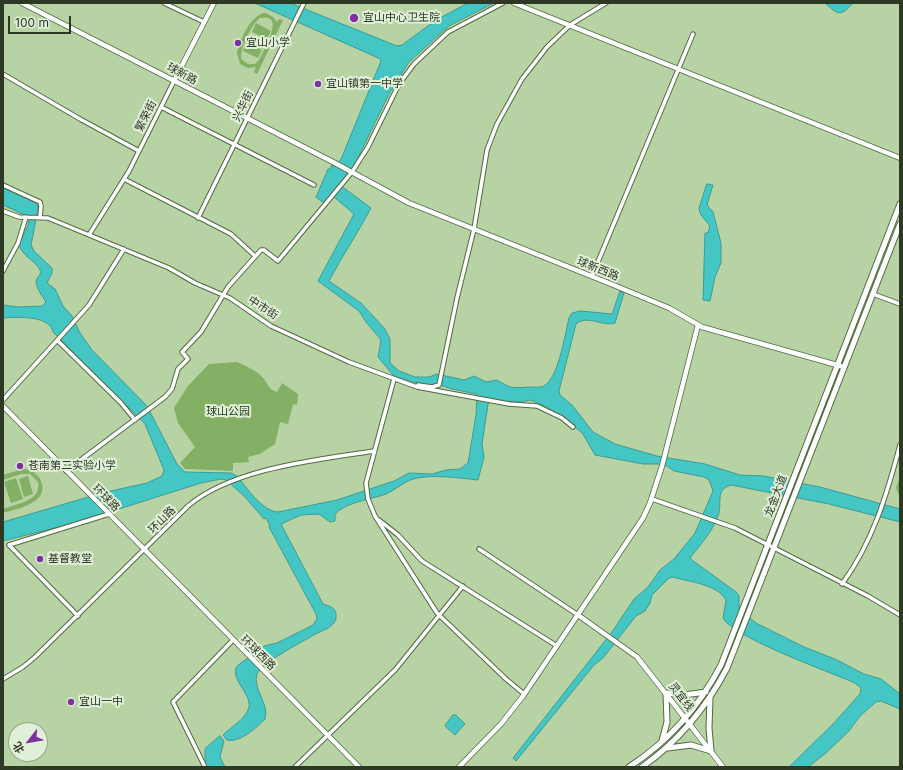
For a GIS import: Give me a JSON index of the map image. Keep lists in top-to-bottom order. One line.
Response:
{"streets":{"main road":["龙金大道"],"street":["球新路","兴华街","繁荣街","球新西路","中市街","环球路","环山路","环球西路","灵宜线"]},"crossings":[["球新路","兴华街"],["球新路","繁荣街"],["球新路","球新西路"],["繁荣街","中市街"],["球新西路","龙金大道"],["龙金大道","灵宜线"],["环球路","环山路"],["环球路","环球西路"],["环山路","环球西路"]],"parks":["球山公园"],"places":["宜山中心卫生院","宜山小学","宜山镇第一中学","苍南第二实验小学","基督教堂","宜山一中"],"scale_bar":"100 m","north":"bottom left"}
